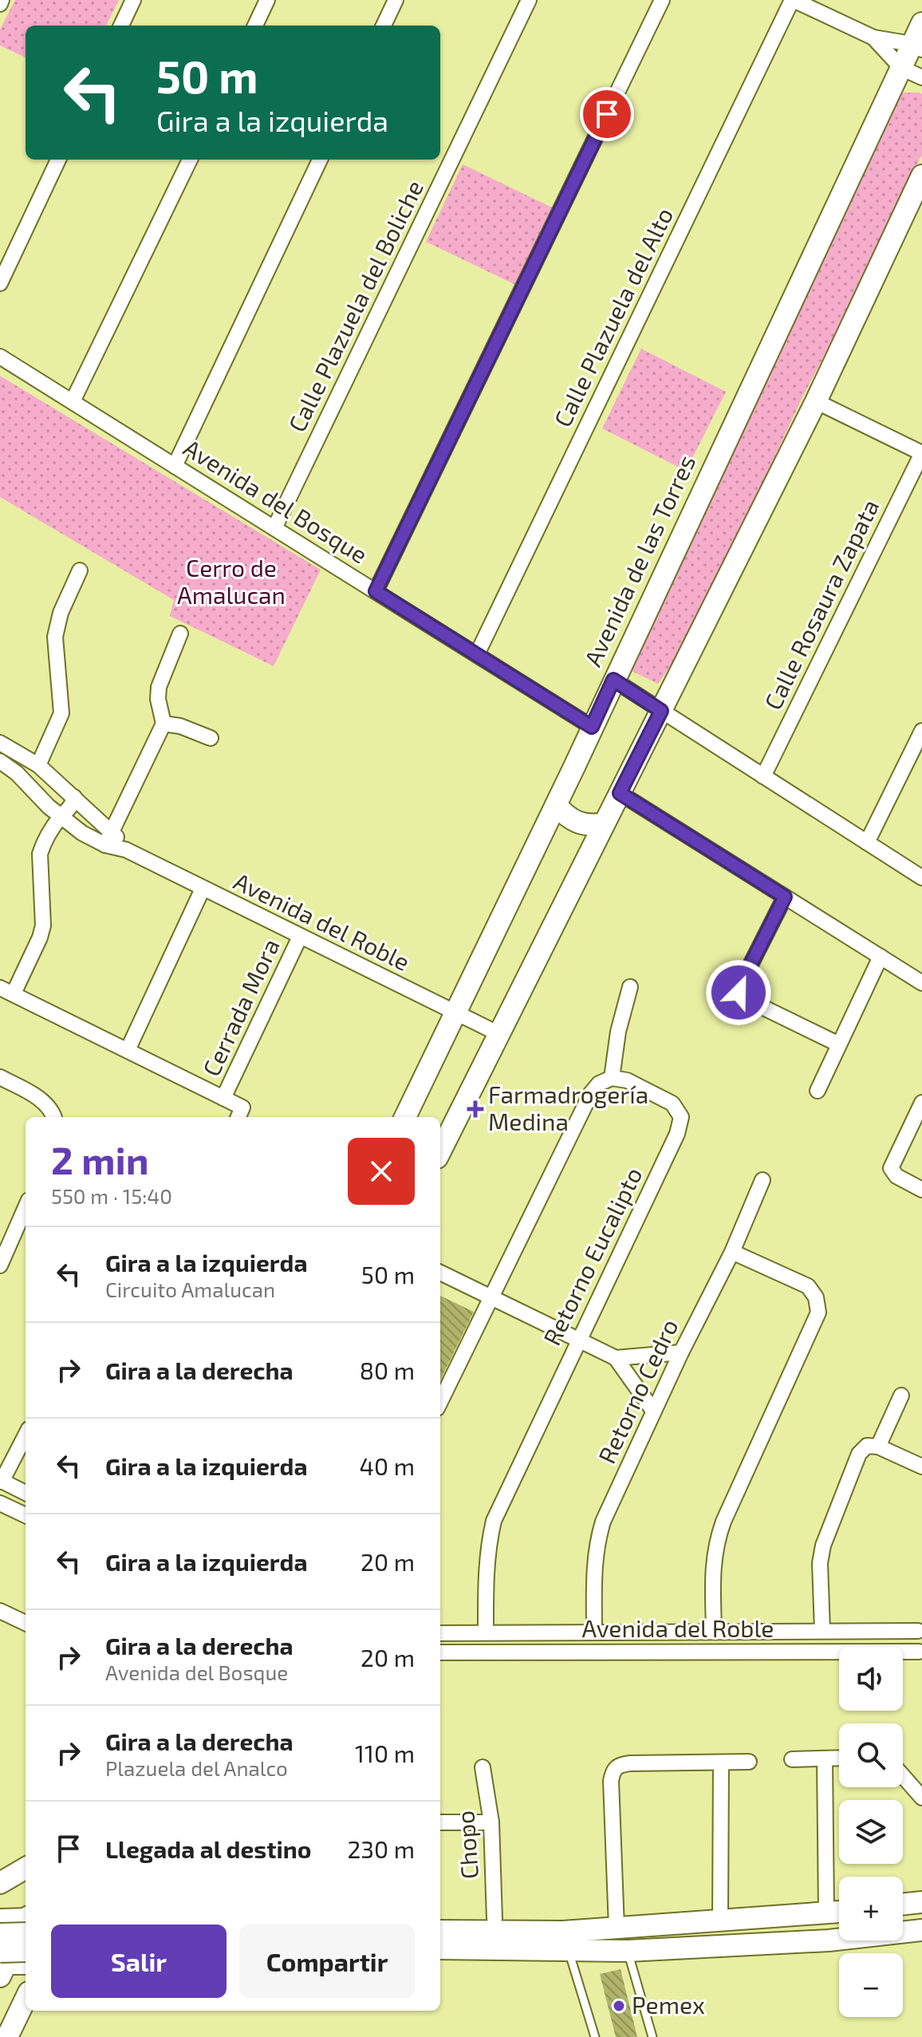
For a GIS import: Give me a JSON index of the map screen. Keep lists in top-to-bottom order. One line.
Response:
{"streets":{"street":["Calle Plazuela del Boliche","Calle Plazuela del Alto","Avenida del Bosque","Avenida de las Torres","Calle Rosaura Zapata","Avenida del Roble","Cerrada Mora","Retorno Eucalipto","Retorno Cedro","Chopo"]},"crossings":[["Calle Plazuela del Boliche","Avenida del Bosque"],["Calle Plazuela del Alto","Avenida del Bosque"],["Avenida del Bosque","Avenida de las Torres"],["Avenida de las Torres","Avenida del Roble"],["Avenida del Roble","Cerrada Mora"],["Avenida del Roble","Retorno Eucalipto"],["Avenida del Roble","Retorno Cedro"]],"parks":["Cerro de Amalucan"],"places":{"health":["Farmadrogería Medina"],"other":["Pemex"]},"page":{"turn":["50 m","Gira a la izquierda"],"heading":["2 min","550 m · 15:40"],"list":[{"name":"Gira a la izquierda","note":"Circuito Amalucan","value":"50 m"},{"name":"Gira a la derecha","value":"80 m"},{"name":"Gira a la izquierda","value":"40 m"},{"name":"Gira a la izquierda","value":"20 m"},{"name":"Gira a la derecha","note":"Avenida del Bosque","value":"20 m"},{"name":"Gira a la derecha","note":"Plazuela del Analco","value":"110 m"},{"name":"Llegada al destino","value":"230 m"}],"map_buttons":["+","−"],"buttons":["Salir","Compartir"]}}
